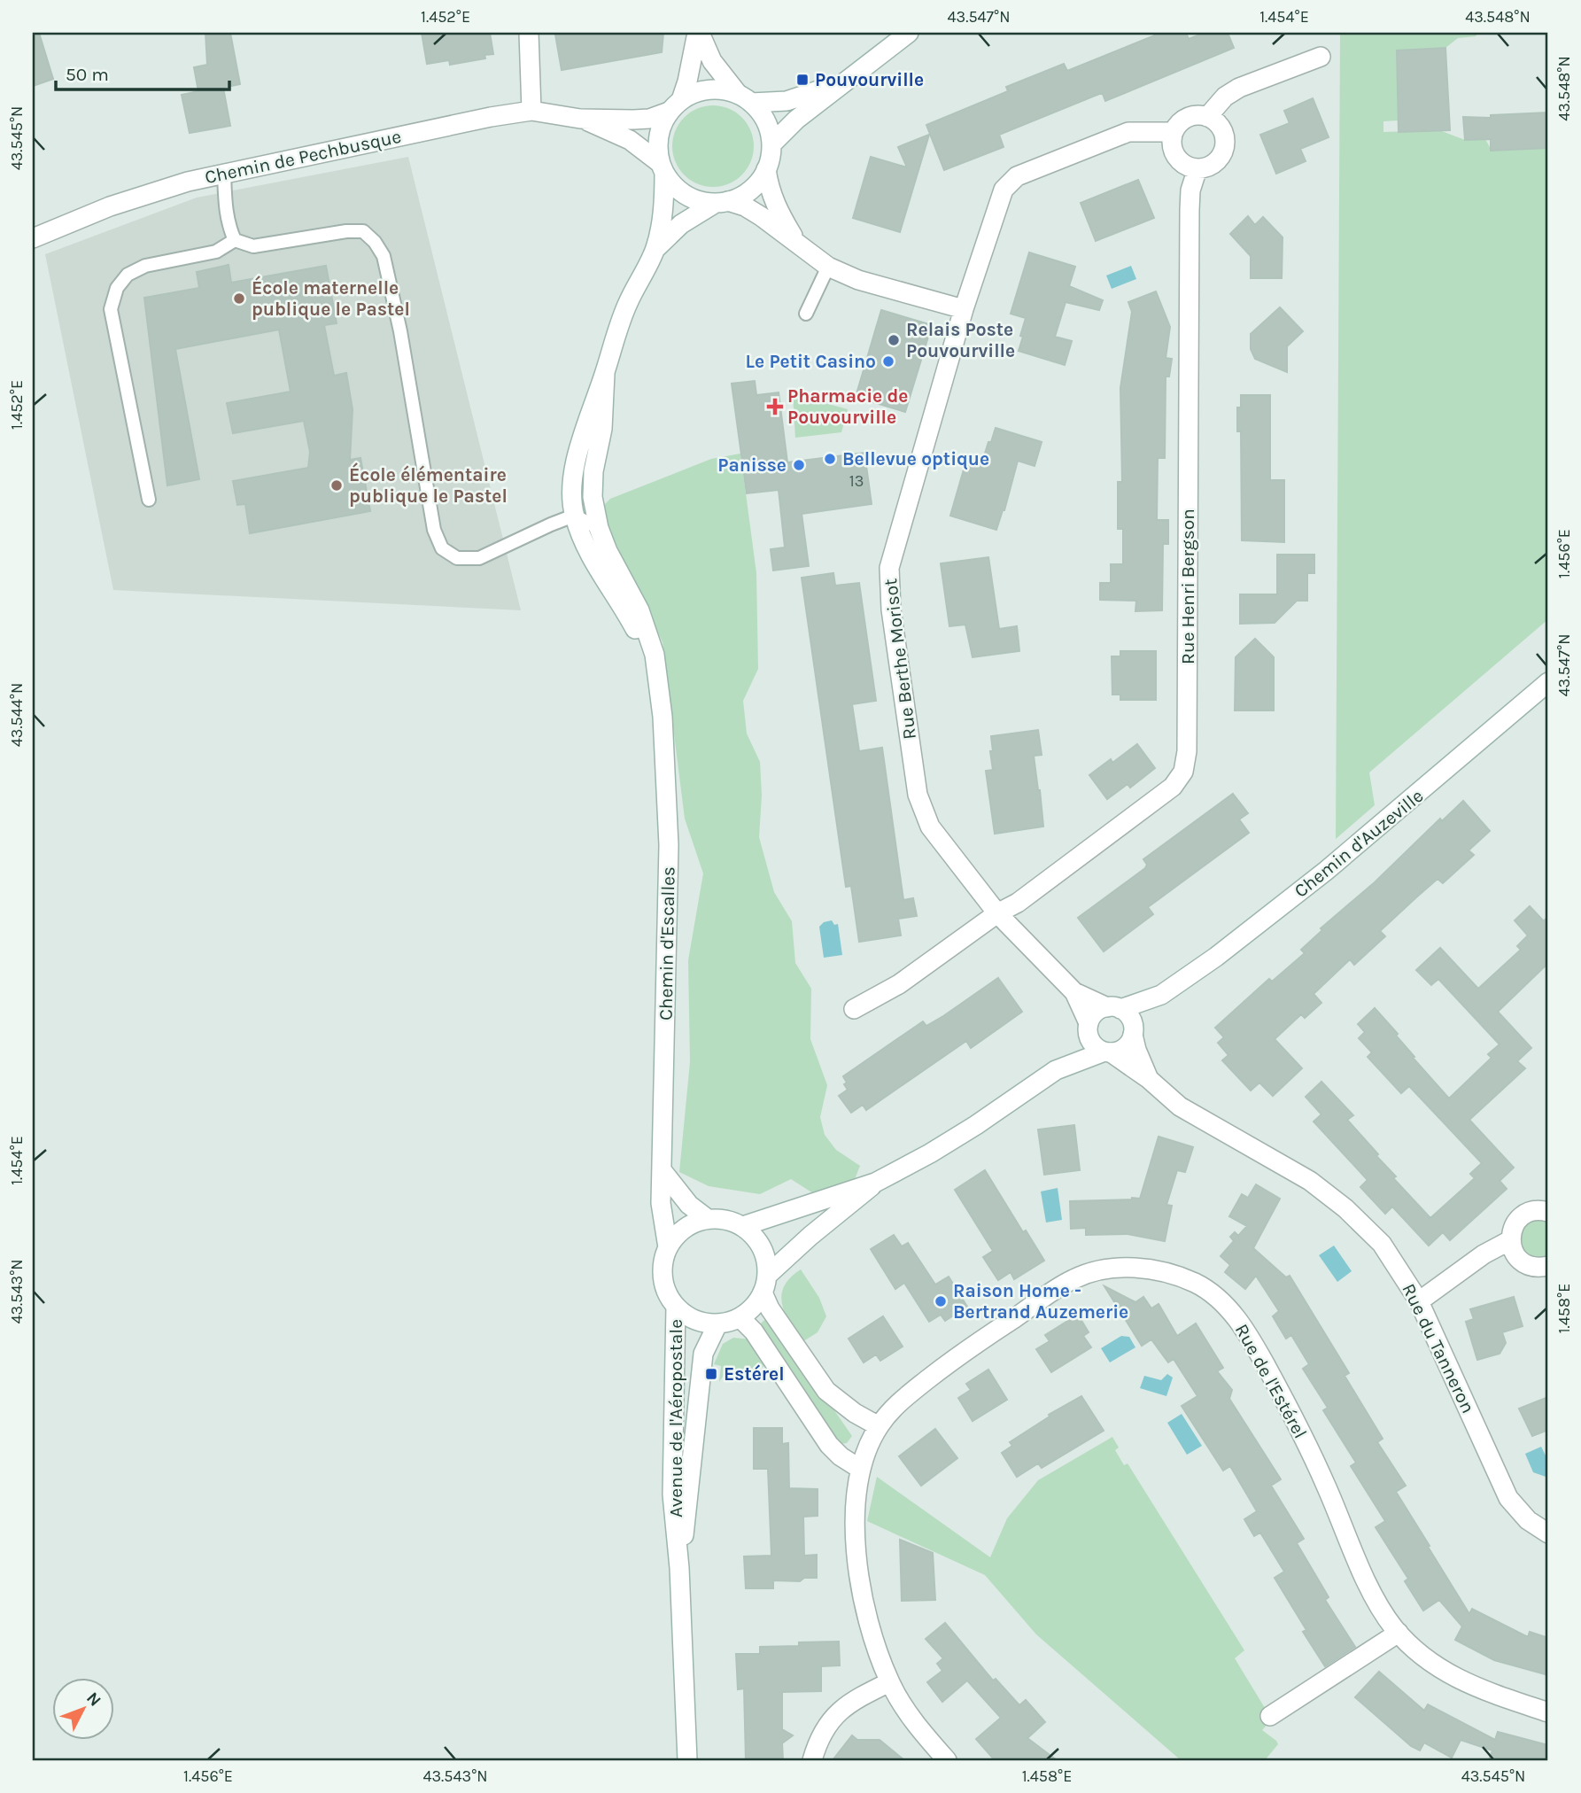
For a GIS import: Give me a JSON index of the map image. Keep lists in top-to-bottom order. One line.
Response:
{"streets":{"street":["Chemin de Pechbusque","Rue Henri Bergson","Rue Berthe Morisot","Chemin d'Auzeville","Chemin d'Escalles","Rue du Tanneron","Rue de l'Estérel","Avenue de l'Aéropostale"]},"crossings":[["Chemin de Pechbusque","Chemin d'Escalles"],["Rue Henri Bergson","Rue Berthe Morisot"],["Rue Berthe Morisot","Chemin d'Auzeville"],["Rue Berthe Morisot","Rue du Tanneron"],["Chemin d'Auzeville","Chemin d'Escalles"],["Chemin d'Auzeville","Rue du Tanneron"],["Chemin d'Auzeville","Avenue de l'Aéropostale"],["Chemin d'Escalles","Avenue de l'Aéropostale"]],"places":{"transit":["Pouvourville","Estérel"],"other":["École maternelle publique le Pastel","Relais Poste Pouvourville","Le Petit Casino","Bellevue optique","Panisse","École élémentaire publique le Pastel","Raison Home - Bertrand Auzemerie"],"health":["Pharmacie de Pouvourville"]},"house_numbers":["13"],"scale_bar":"50 m","north":"top right","coordinates":["1.452°E","43.547°N","1.454°E","43.548°N","43.545°N","1.456°E","43.544°N","43.543°N","1.458°E"]}
